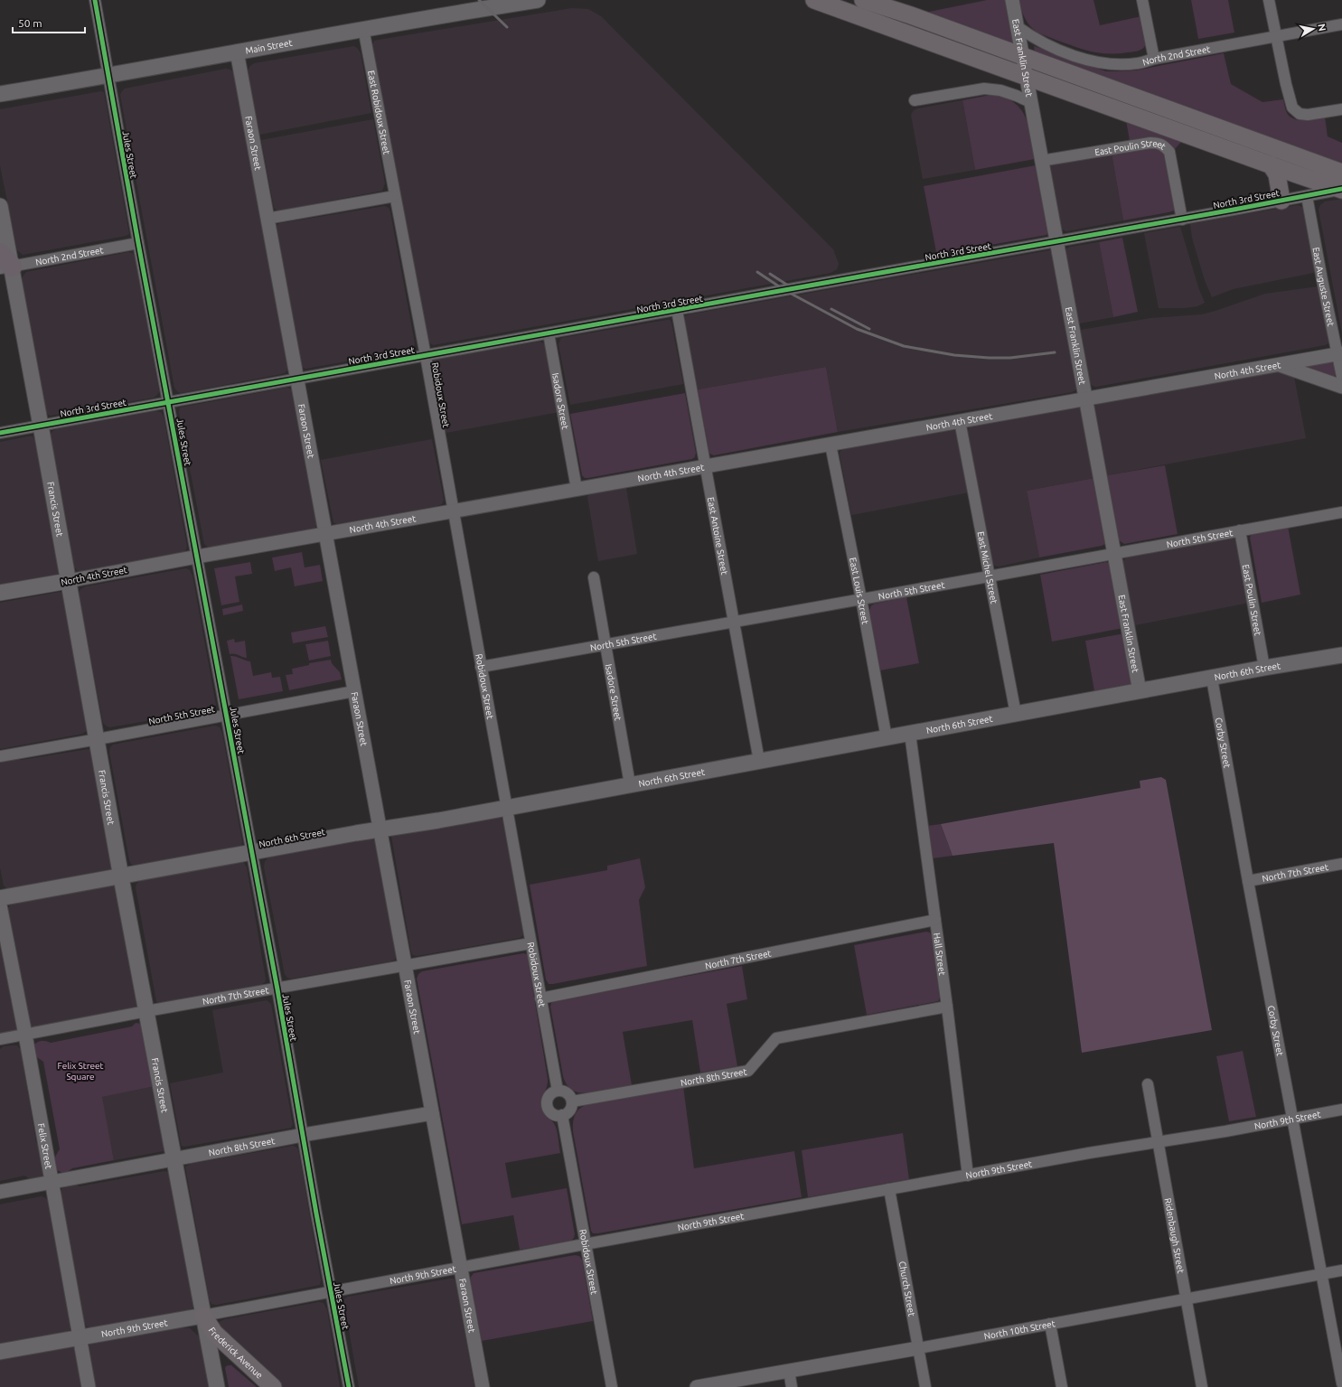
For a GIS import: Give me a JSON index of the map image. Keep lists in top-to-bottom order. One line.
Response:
{"streets":{"main road":["Main Street","North 4th Street","Francis Street","North 6th Street","North 9th Street","Frederick Avenue"],"street":["North 2nd Street","East Franklin Street","East Robidoux Street","Faraon Street","East Poulin Street","Jules Street","North 3rd Street","East Auguste Street","Robidoux Street","Isadore Street","East Antoine Street","North 5th Street","East Michel Street","East Louis Street","Corby Street","North 7th Street","Hall Street","North 8th Street","Felix Street","Ridenbaugh Street","Church Street","North 10th Street"]},"crossings":[["Main Street","East Robidoux Street"],["Main Street","Faraon Street"],["Main Street","Jules Street"],["North 2nd Street","East Franklin Street"],["North 2nd Street","Jules Street"],["North 2nd Street","Francis Street"],["East Franklin Street","East Poulin Street"],["East Franklin Street","North 3rd Street"],["East Franklin Street","North 4th Street"],["East Franklin Street","North 5th Street"],["East Franklin Street","North 6th Street"],["East Robidoux Street","Robidoux Street"],["Faraon Street","North 3rd Street"],["Faraon Street","North 4th Street"],["Faraon Street","North 5th Street"],["Faraon Street","North 6th Street"],["Faraon Street","North 7th Street"],["Faraon Street","North 8th Street"],["Faraon Street","North 9th Street"],["East Poulin Street","North 3rd Street"],["East Poulin Street","North 5th Street"],["East Poulin Street","North 6th Street"],["Jules Street","North 3rd Street"],["Jules Street","North 4th Street"],["Jules Street","North 5th Street"],["Jules Street","North 6th Street"],["Jules Street","North 7th Street"],["Jules Street","North 8th Street"],["Jules Street","North 9th Street"],["North 3rd Street","East Auguste Street"],["North 3rd Street","Robidoux Street"],["North 3rd Street","Isadore Street"],["North 3rd Street","Francis Street"],["North 3rd Street","East Antoine Street"],["East Auguste Street","North 4th Street"],["North 4th Street","Robidoux Street"],["North 4th Street","Isadore Street"],["North 4th Street","Francis Street"],["North 4th Street","East Antoine Street"],["North 4th Street","East Michel Street"],["North 4th Street","East Louis Street"],["Robidoux Street","North 5th Street"],["Robidoux Street","North 6th Street"],["Robidoux Street","North 7th Street"],["Robidoux Street","North 8th Street"],["Robidoux Street","North 9th Street"],["Isadore Street","North 5th Street"],["Isadore Street","North 6th Street"],["Francis Street","North 5th Street"],["Francis Street","North 6th Street"],["Francis Street","North 7th Street"],["Francis Street","North 8th Street"],["Francis Street","North 9th Street"],["Francis Street","Frederick Avenue"],["East Antoine Street","North 5th Street"],["East Antoine Street","North 6th Street"],["North 5th Street","East Michel Street"],["North 5th Street","East Louis Street"],["East Michel Street","North 6th Street"],["East Louis Street","North 6th Street"],["North 6th Street","Corby Street"],["North 6th Street","Hall Street"],["Corby Street","North 7th Street"],["Corby Street","North 9th Street"],["Corby Street","North 10th Street"],["North 7th Street","Hall Street"],["North 7th Street","Felix Street"],["Hall Street","North 8th Street"],["Hall Street","North 9th Street"],["North 8th Street","Felix Street"],["North 9th Street","Felix Street"],["North 9th Street","Ridenbaugh Street"],["North 9th Street","Church Street"],["North 9th Street","Frederick Avenue"],["Ridenbaugh Street","North 10th Street"],["Church Street","North 10th Street"]],"parks":["Felix Street Square"],"scale_bar":"50 m","north":"right"}
